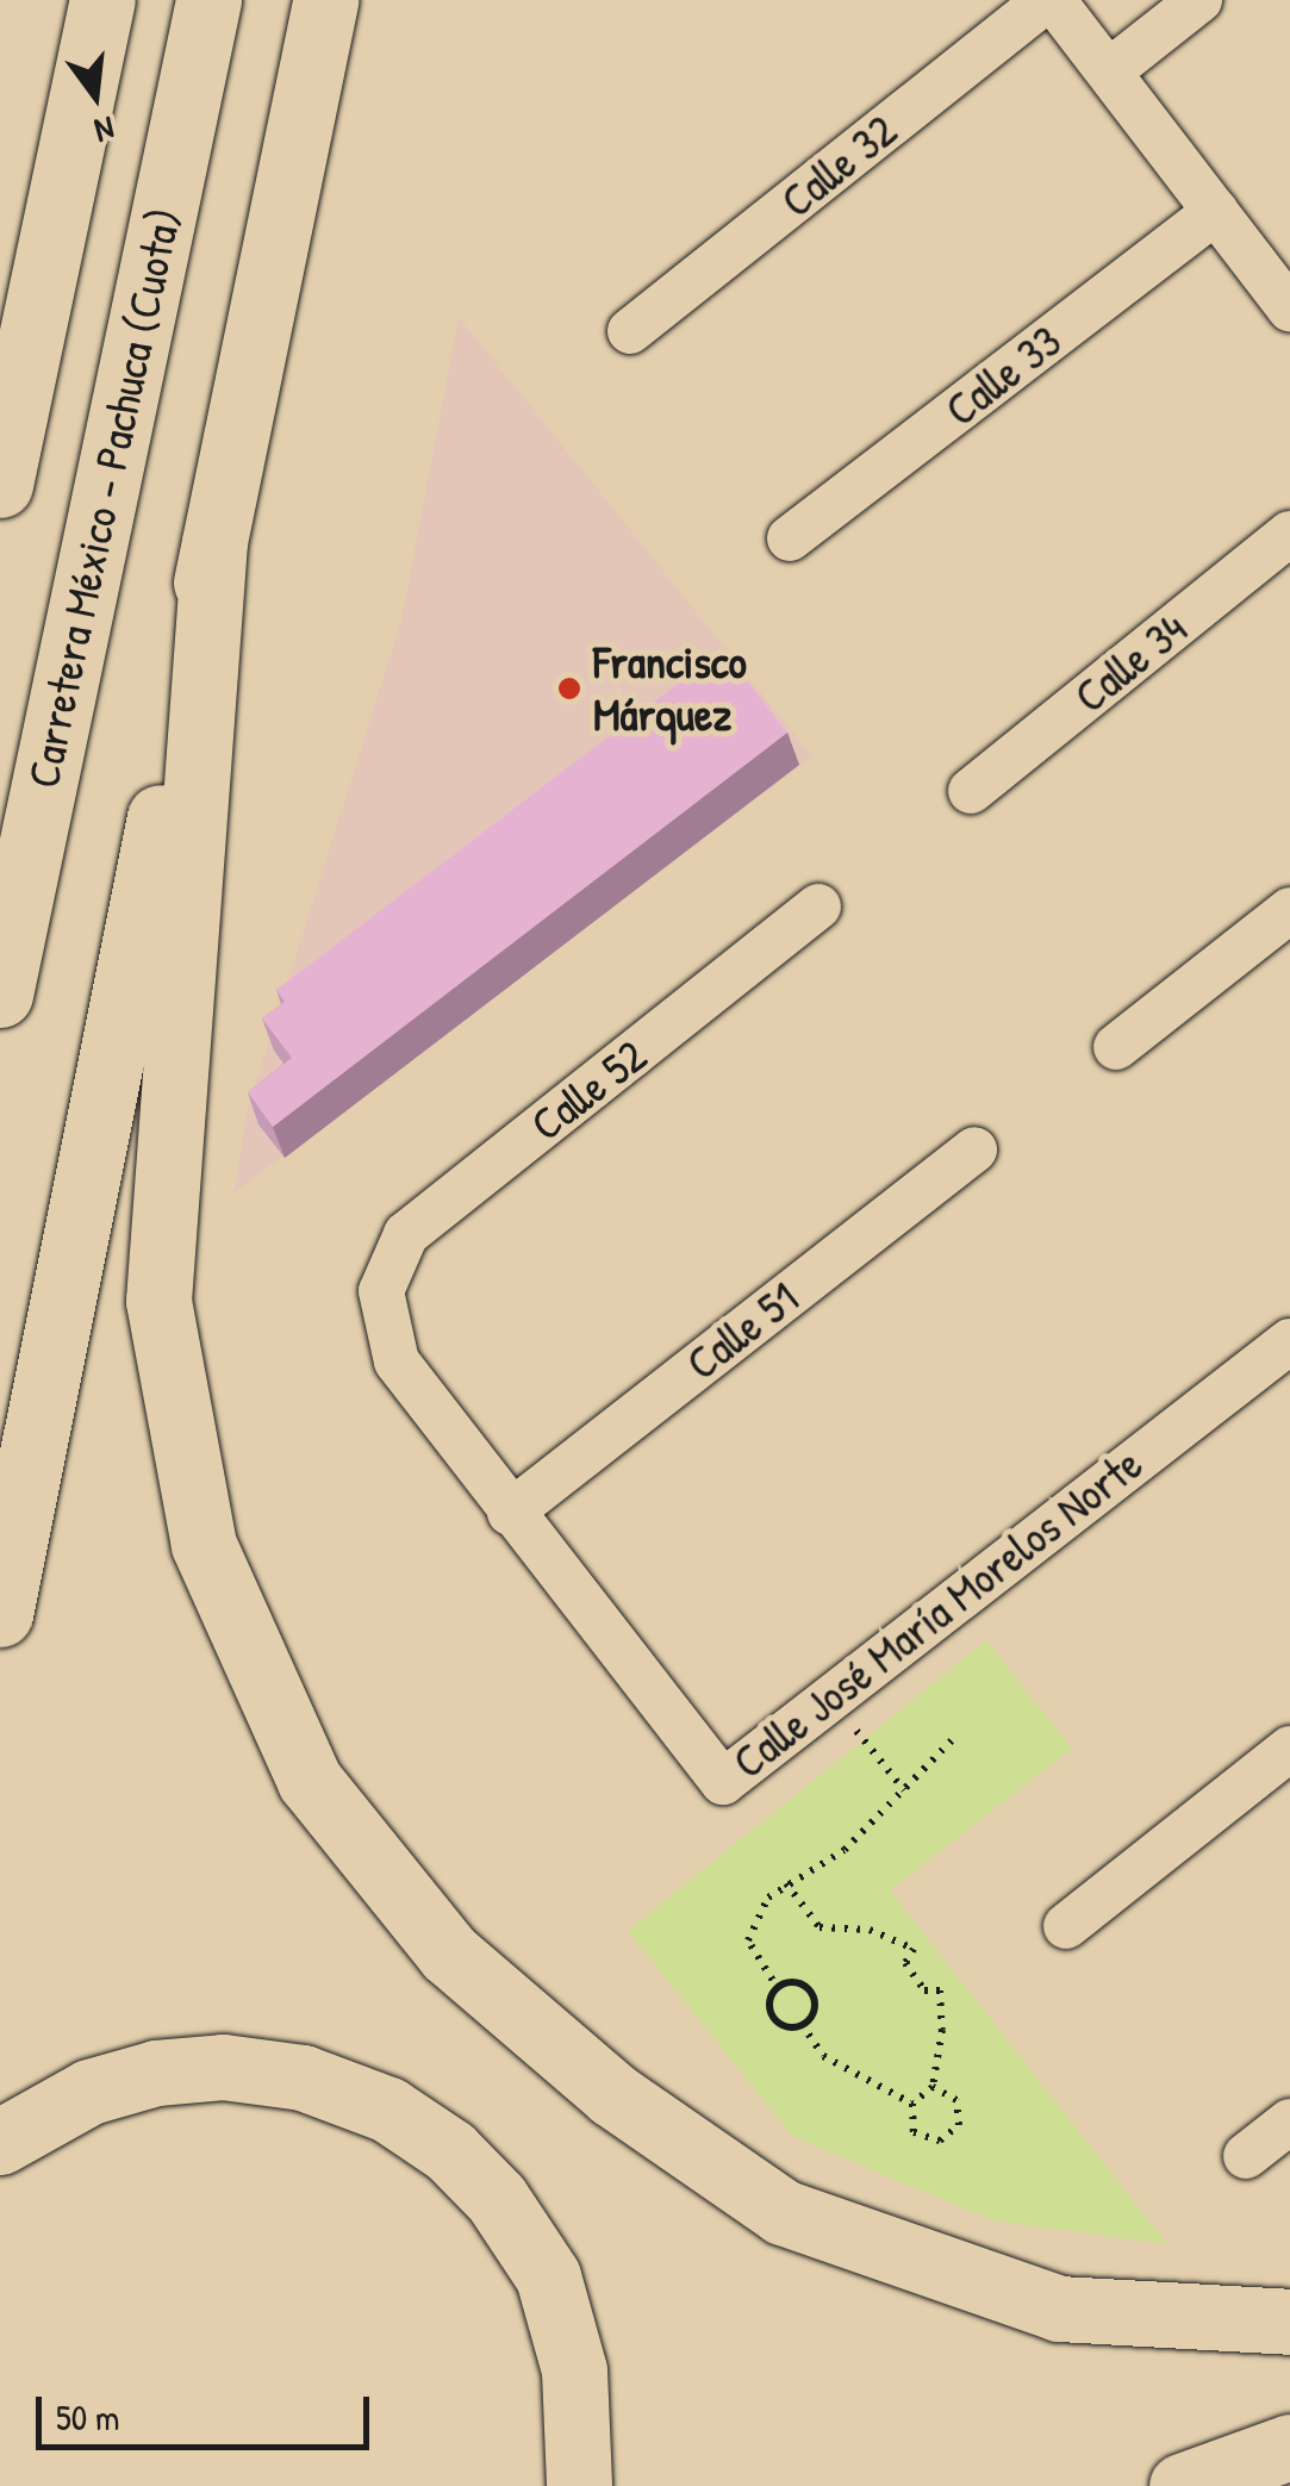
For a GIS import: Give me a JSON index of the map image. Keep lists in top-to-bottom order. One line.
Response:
{"streets":{"highway":["Carretera México - Pachuca (Cuota)"],"street":["Calle 32","Calle 33","Calle 34","Calle 52","Calle 51","Calle José María Morelos Norte"]},"crossings":[["Calle 52","Calle José María Morelos Norte"],["Calle 51","Calle José María Morelos Norte"]],"places":["Francisco Márquez"],"scale_bar":"50 m","north":"bottom"}
